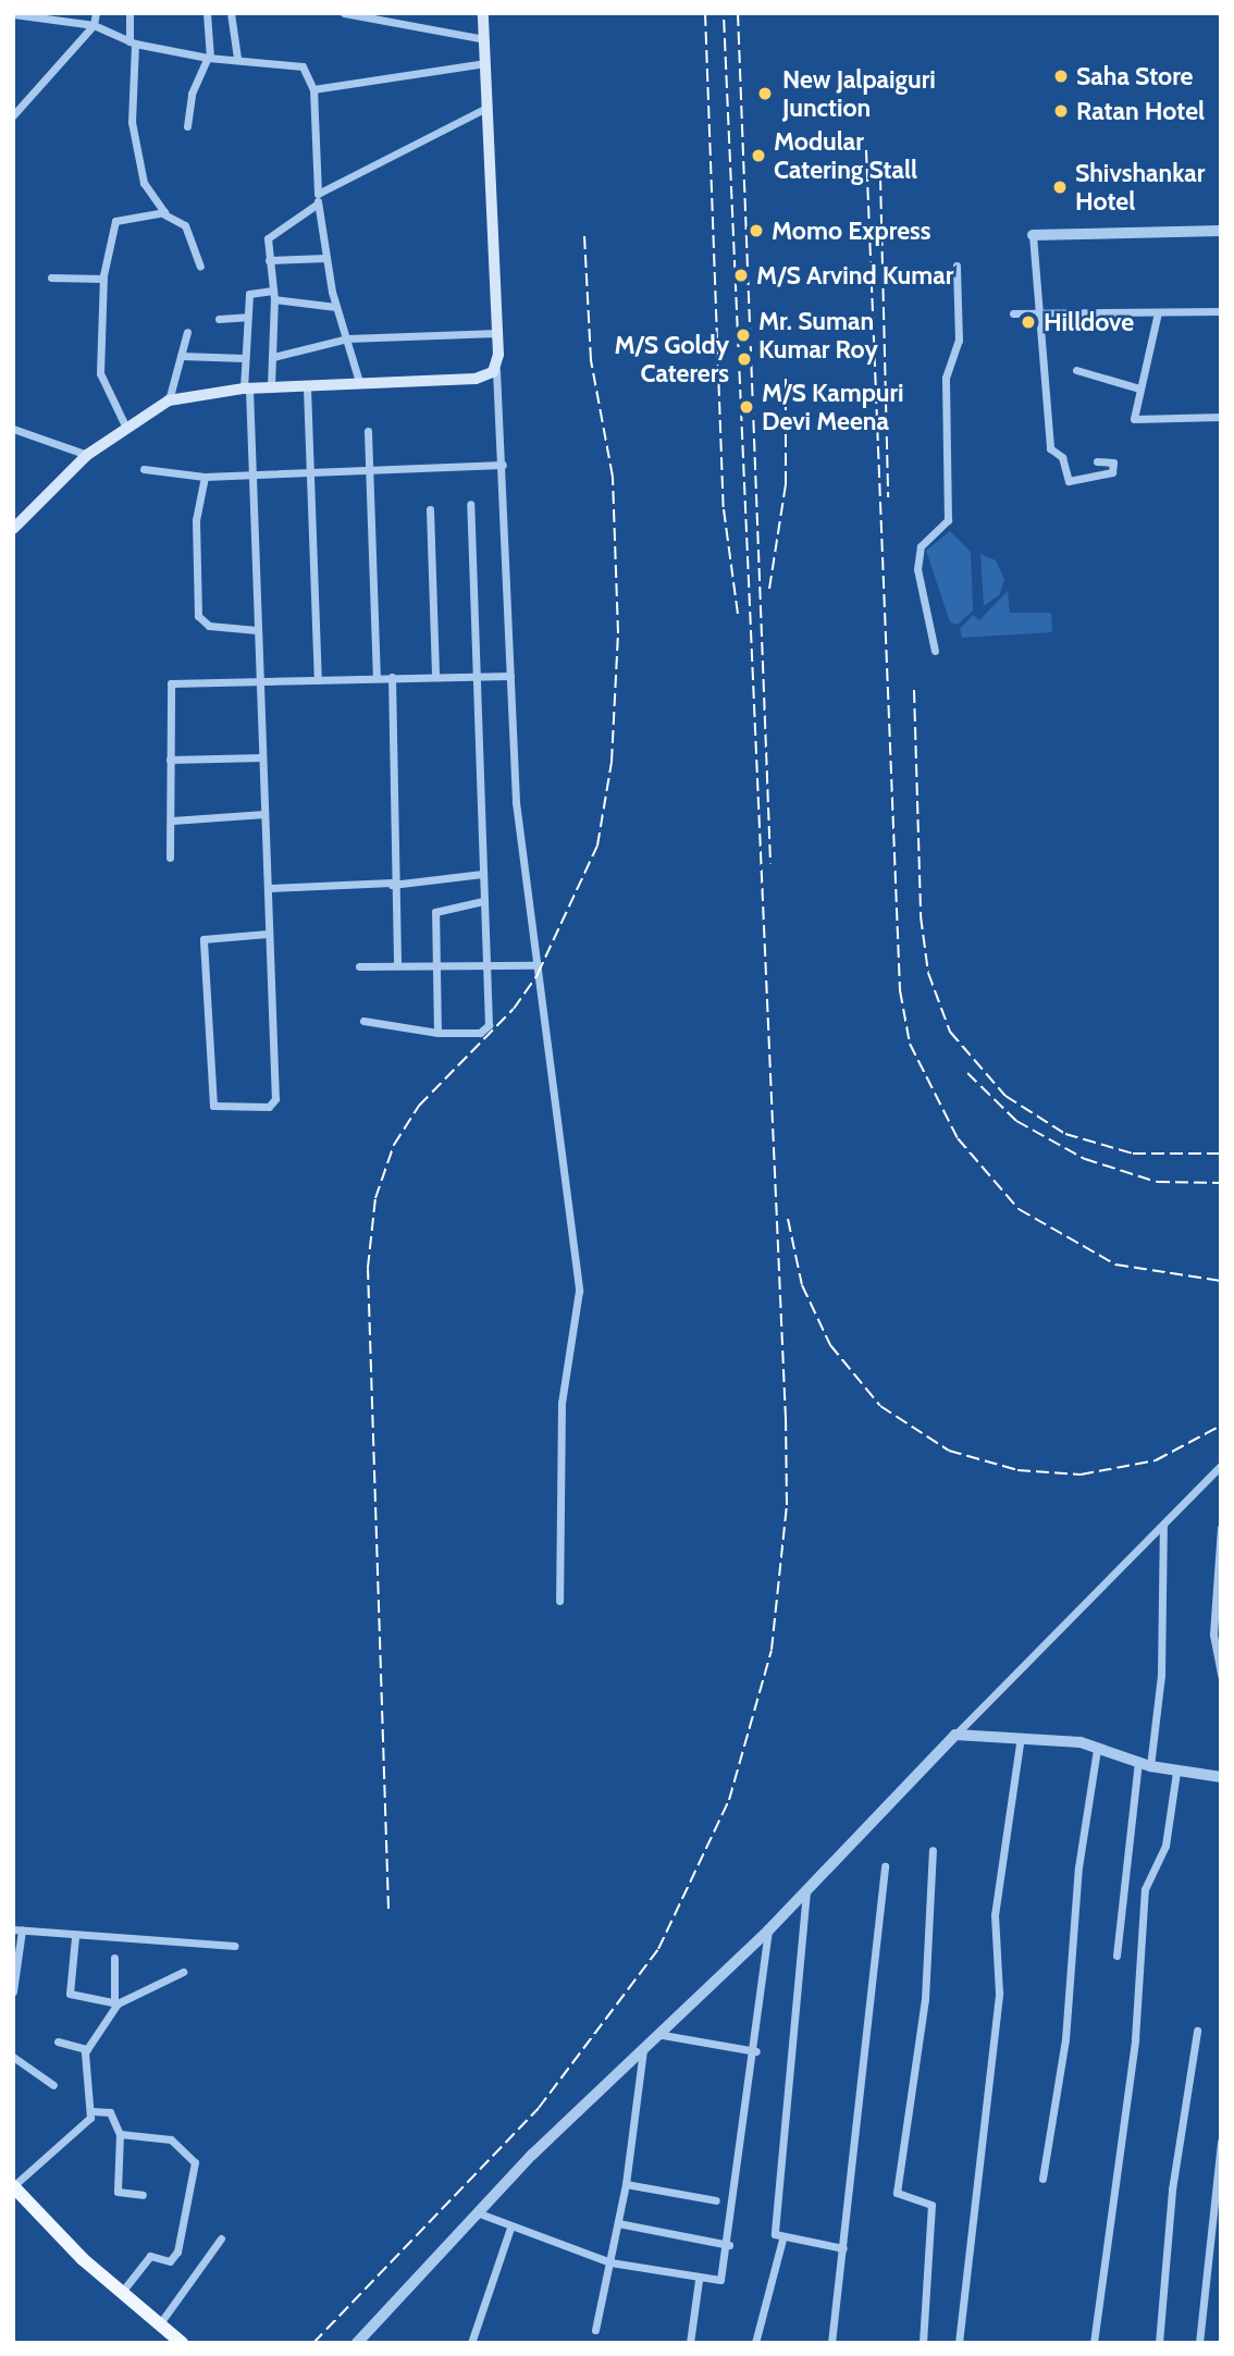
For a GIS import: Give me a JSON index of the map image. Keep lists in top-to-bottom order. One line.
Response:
{"places":["Saha Store","New Jalpaiguri Junction","Ratan Hotel","Modular Catering Stall","Shivshankar Hotel","Momo Express","M/S Arvind Kumar","Hilldove","Mr. Suman Kumar Roy","M/S Goldy Caterers","M/S Kampuri Devi Meena"]}
